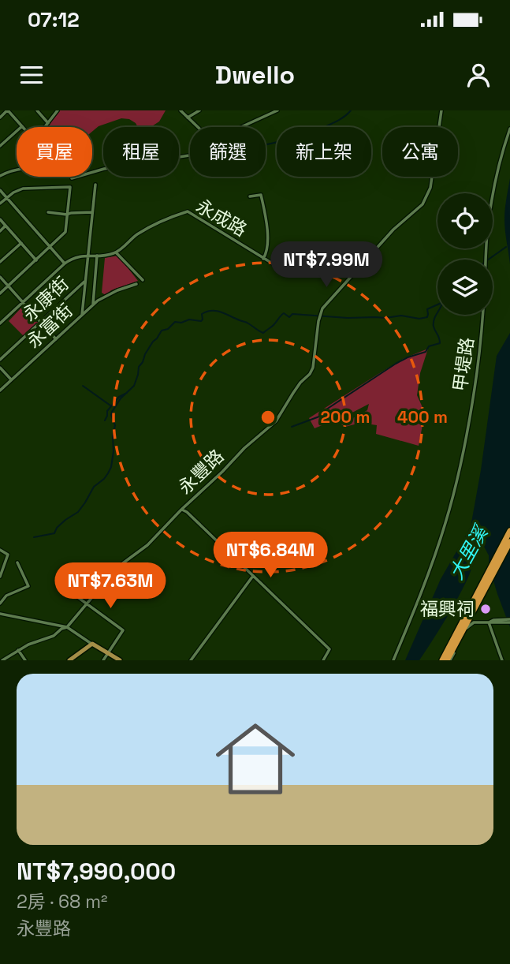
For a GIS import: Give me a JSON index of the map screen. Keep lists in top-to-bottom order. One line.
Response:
{"streets":{"street":["永成路","永康街","永富街","甲堤路","永豐路"]},"crossings":[["永成路","永豐路"]],"water":["大里溪"],"places":["福興祠"],"page":{"status":"07:12","header":"Dwello","chip":["買屋","租屋","篩選","新上架","公寓"],"price":["NT$7.99M","NT$6.84M","NT$7.63M"],"list":[{"name":"NT$7,990,000","note":"2房 · 68 m² · 永豐路"}]},"rings":["200 m","400 m"]}
